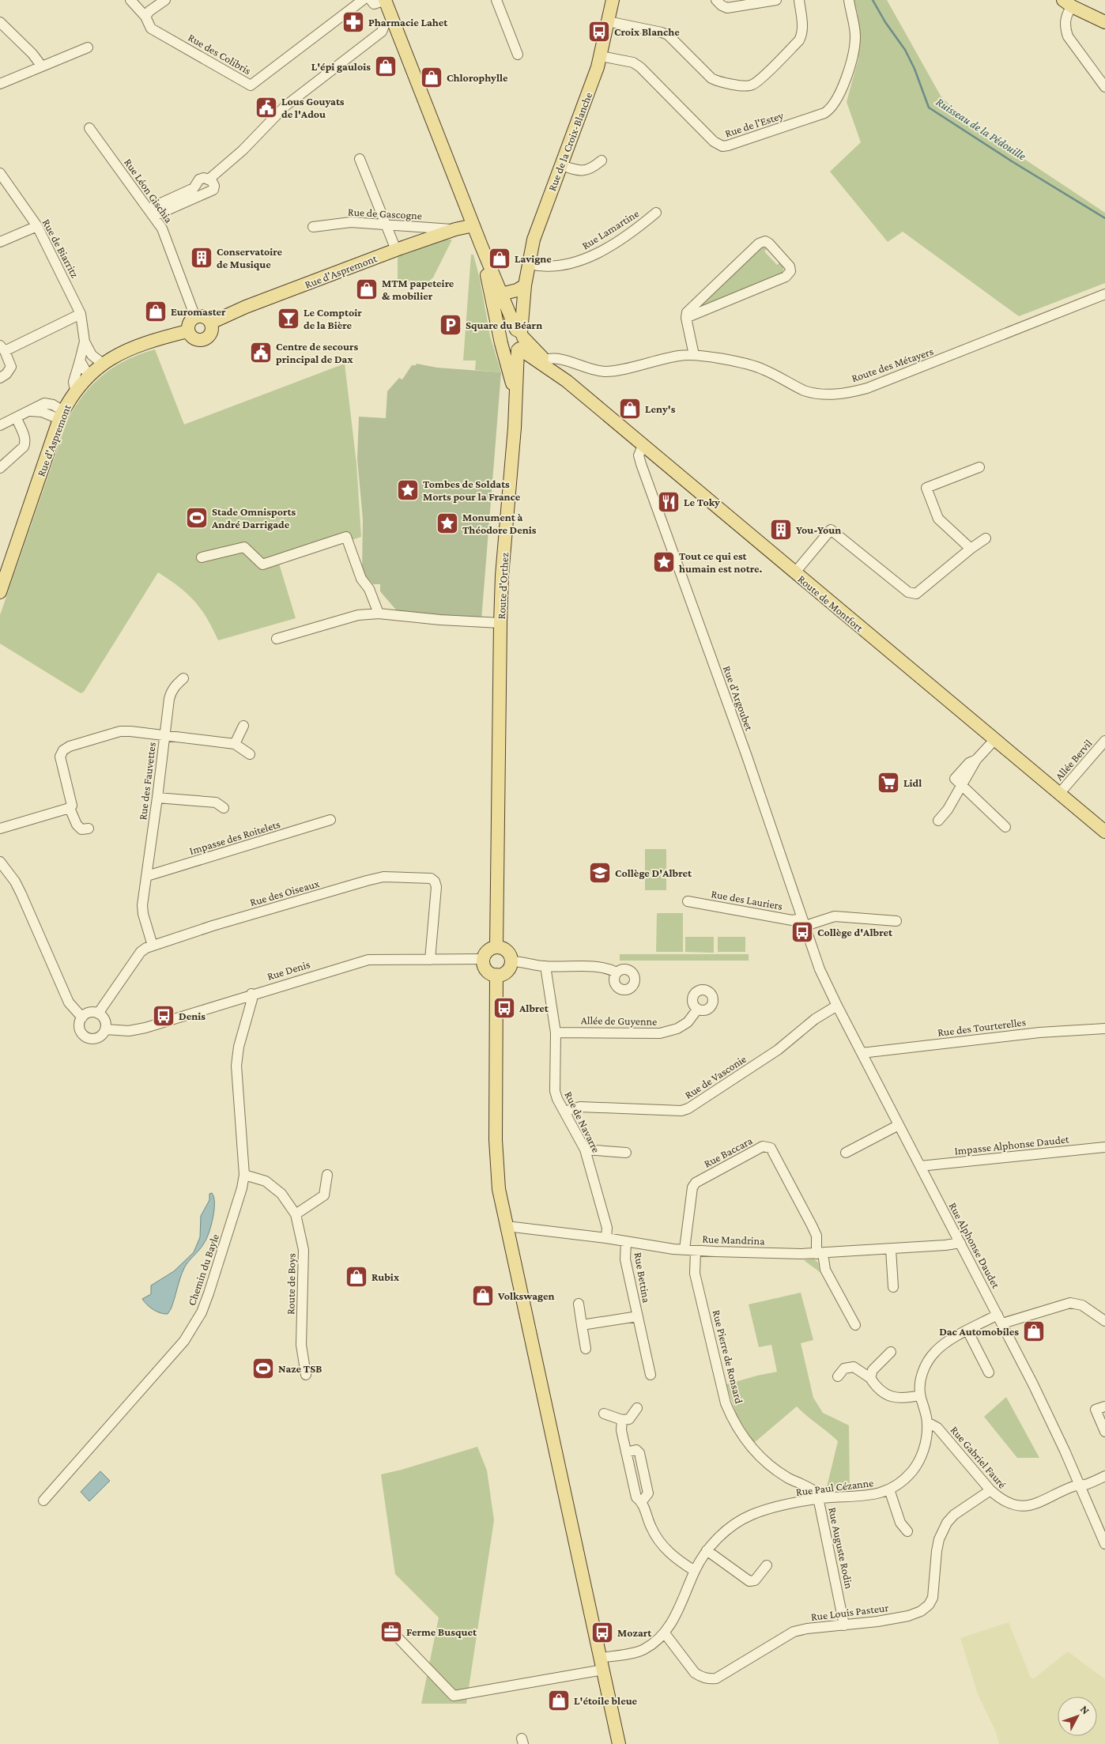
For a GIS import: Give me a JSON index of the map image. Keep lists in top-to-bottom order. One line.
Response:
{"streets":{"main road":["Rue de la Croix-Blanche","Rue d'Aspremont","Route d'Orthez","Route de Montfort"],"street":["Rue des Colibris","Rue de l'Estey","Rue Léon Gischia","Rue de Gascogne","Rue Lamartine","Rue de Biarritz","Route des Métayers","Rue d'Argoubet","Allée Bervil","Rue des Fauvettes","Impasse des Roitelets","Rue des Oiseaux","Rue des Lauriers","Rue Denis","Allée de Guyenne","Rue des Tourterelles","Rue de Vasconie","Rue de Navarre","Impasse Alphonse Daudet","Rue Baccara","Rue Mandrina","Rue Alphonse Daudet","Chemin du Bayle","Rue Bettina","Route de Boys","Rue Pierre de Ronsard","Rue Gabriel Fauré","Rue Paul Cézanne","Rue Auguste Rodin","Rue Louis Pasteur"]},"crossings":[["Rue de l'Estey","Rue de la Croix-Blanche"],["Rue de la Croix-Blanche","Rue Lamartine"],["Rue de la Croix-Blanche","Route d'Orthez"],["Rue de la Croix-Blanche","Route de Montfort"],["Rue Léon Gischia","Rue d'Aspremont"],["Rue de Gascogne","Rue d'Aspremont"],["Rue de Biarritz","Rue d'Aspremont"],["Route des Métayers","Route de Montfort"],["Route d'Orthez","Route de Montfort"],["Route d'Orthez","Rue Denis"],["Route de Montfort","Rue d'Argoubet"],["Route de Montfort","Allée Bervil"],["Rue d'Argoubet","Rue des Lauriers"],["Rue d'Argoubet","Rue Alphonse Daudet"],["Rue des Fauvettes","Impasse des Roitelets"],["Rue des Fauvettes","Rue des Oiseaux"],["Rue des Oiseaux","Rue Denis"],["Rue Denis","Chemin du Bayle"],["Allée de Guyenne","Rue de Navarre"],["Rue des Tourterelles","Rue Alphonse Daudet"],["Rue de Vasconie","Rue de Navarre"],["Rue de Vasconie","Rue Alphonse Daudet"],["Rue de Navarre","Rue Mandrina"],["Impasse Alphonse Daudet","Rue Alphonse Daudet"],["Rue Baccara","Rue Mandrina"],["Rue Mandrina","Rue Alphonse Daudet"],["Rue Mandrina","Rue Bettina"],["Rue Mandrina","Rue Pierre de Ronsard"],["Rue Alphonse Daudet","Rue Gabriel Fauré"],["Rue Alphonse Daudet","Rue Paul Cézanne"],["Chemin du Bayle","Route de Boys"],["Rue Pierre de Ronsard","Rue Paul Cézanne"],["Rue Pierre de Ronsard","Rue Auguste Rodin"],["Rue Gabriel Fauré","Rue Paul Cézanne"],["Rue Gabriel Fauré","Rue Louis Pasteur"],["Rue Paul Cézanne","Rue Auguste Rodin"],["Rue Paul Cézanne","Rue Louis Pasteur"],["Rue Auguste Rodin","Rue Louis Pasteur"]],"water":["Ruisseau de la Pédouille"],"places":{"pharmacy":["Pharmacie Lahet"],"bus stop":["Croix Blanche","Collège d'Albret","Albret","Denis","Mozart"],"shop":["L'épi gaulois","Chlorophylle","Lavigne","MTM papeteire & mobilier","Euromaster","Leny's","Rubix","Volkswagen","Dac Automobiles","L'étoile bleue"],"public building":["Lous Gouyats de l'Adou","Centre de secours principal de Dax"],"building":["Conservatoire de Musique","You-Youn"],"bar":["Le Comptoir de la Bière"],"parking":["Square du Béarn"],"place":["Tombes de Soldats Morts pour la France","Monument à Théodore Denis","Tout ce qui est humain est notre."],"restaurant":["Le Toky"],"sports":["Stade Omnisports André Darrigade","Naze TSB"],"supermarket":["Lidl"],"school or university":["Collège D'Albret"],"office":["Ferme Busquet"]},"north":"top right"}
